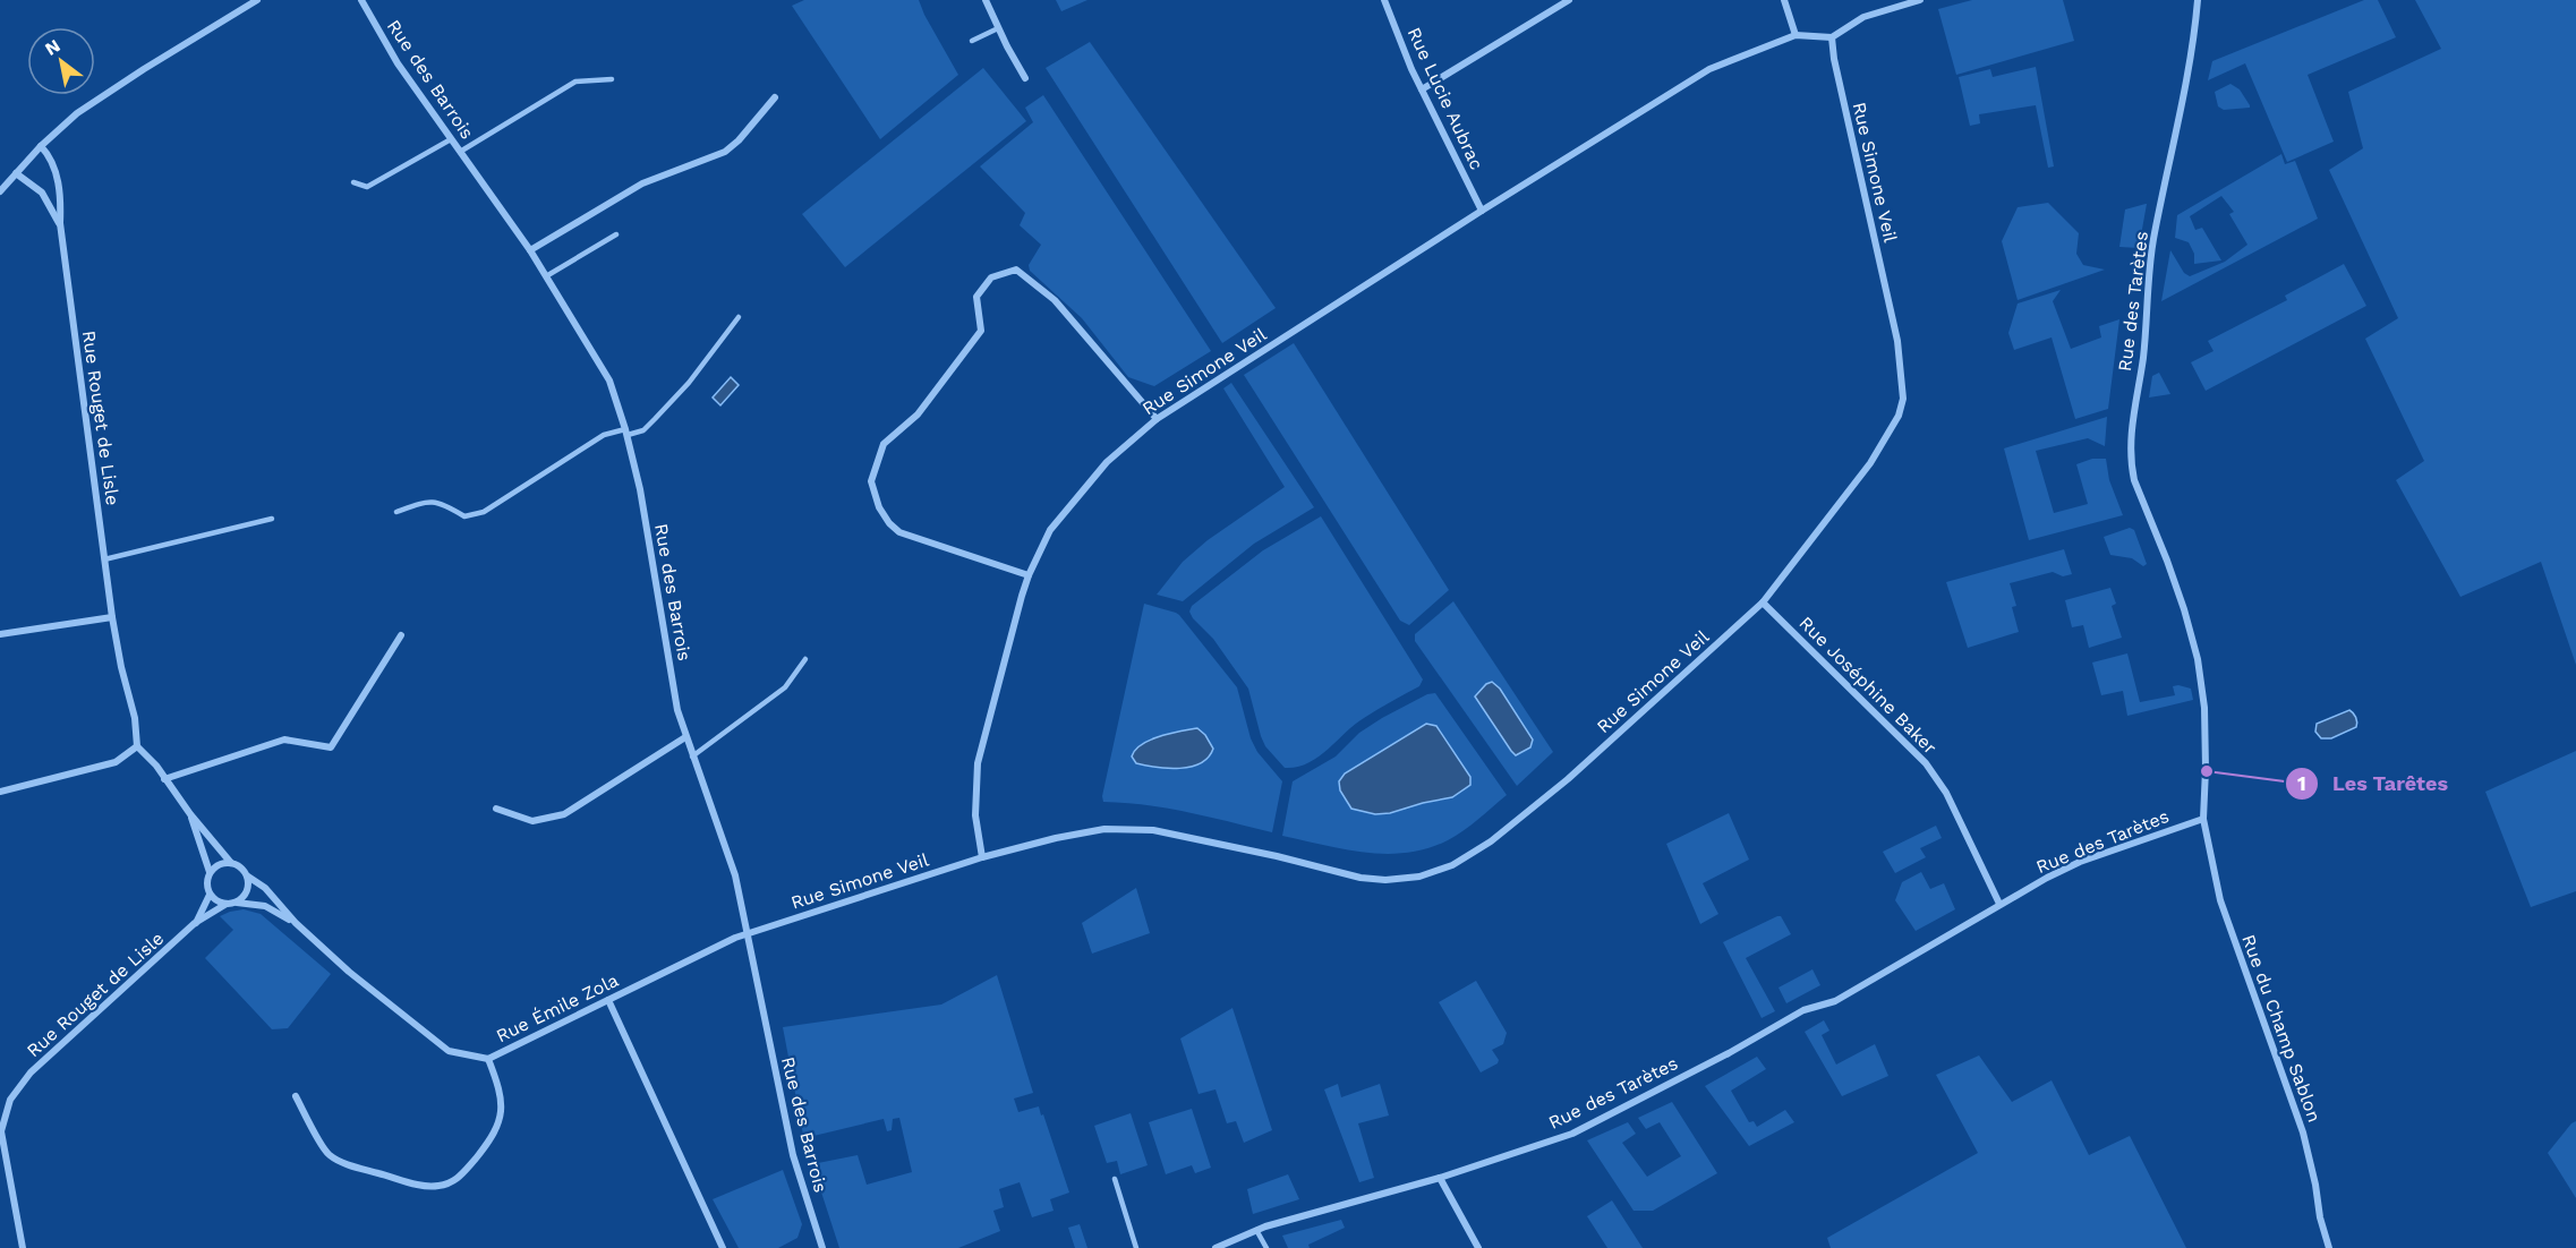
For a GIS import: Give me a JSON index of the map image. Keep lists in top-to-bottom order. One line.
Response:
{"streets":{"street":["Rue des Barrois","Rue Lucie Aubrac","Rue Simone Veil","Rue des Tarètes","Rue Rouget de Lisle","Rue Joséphine Baker","Rue Émile Zola","Rue du Champ Sablon"]},"crossings":[["Rue des Barrois","Rue Simone Veil"],["Rue des Barrois","Rue Émile Zola"],["Rue Lucie Aubrac","Rue Simone Veil"],["Rue Simone Veil","Rue Joséphine Baker"],["Rue Simone Veil","Rue Émile Zola"],["Rue des Tarètes","Rue Joséphine Baker"],["Rue des Tarètes","Rue du Champ Sablon"],["Rue Rouget de Lisle","Rue Émile Zola"]],"places":["Les Tarêtes"],"north":"top left"}
